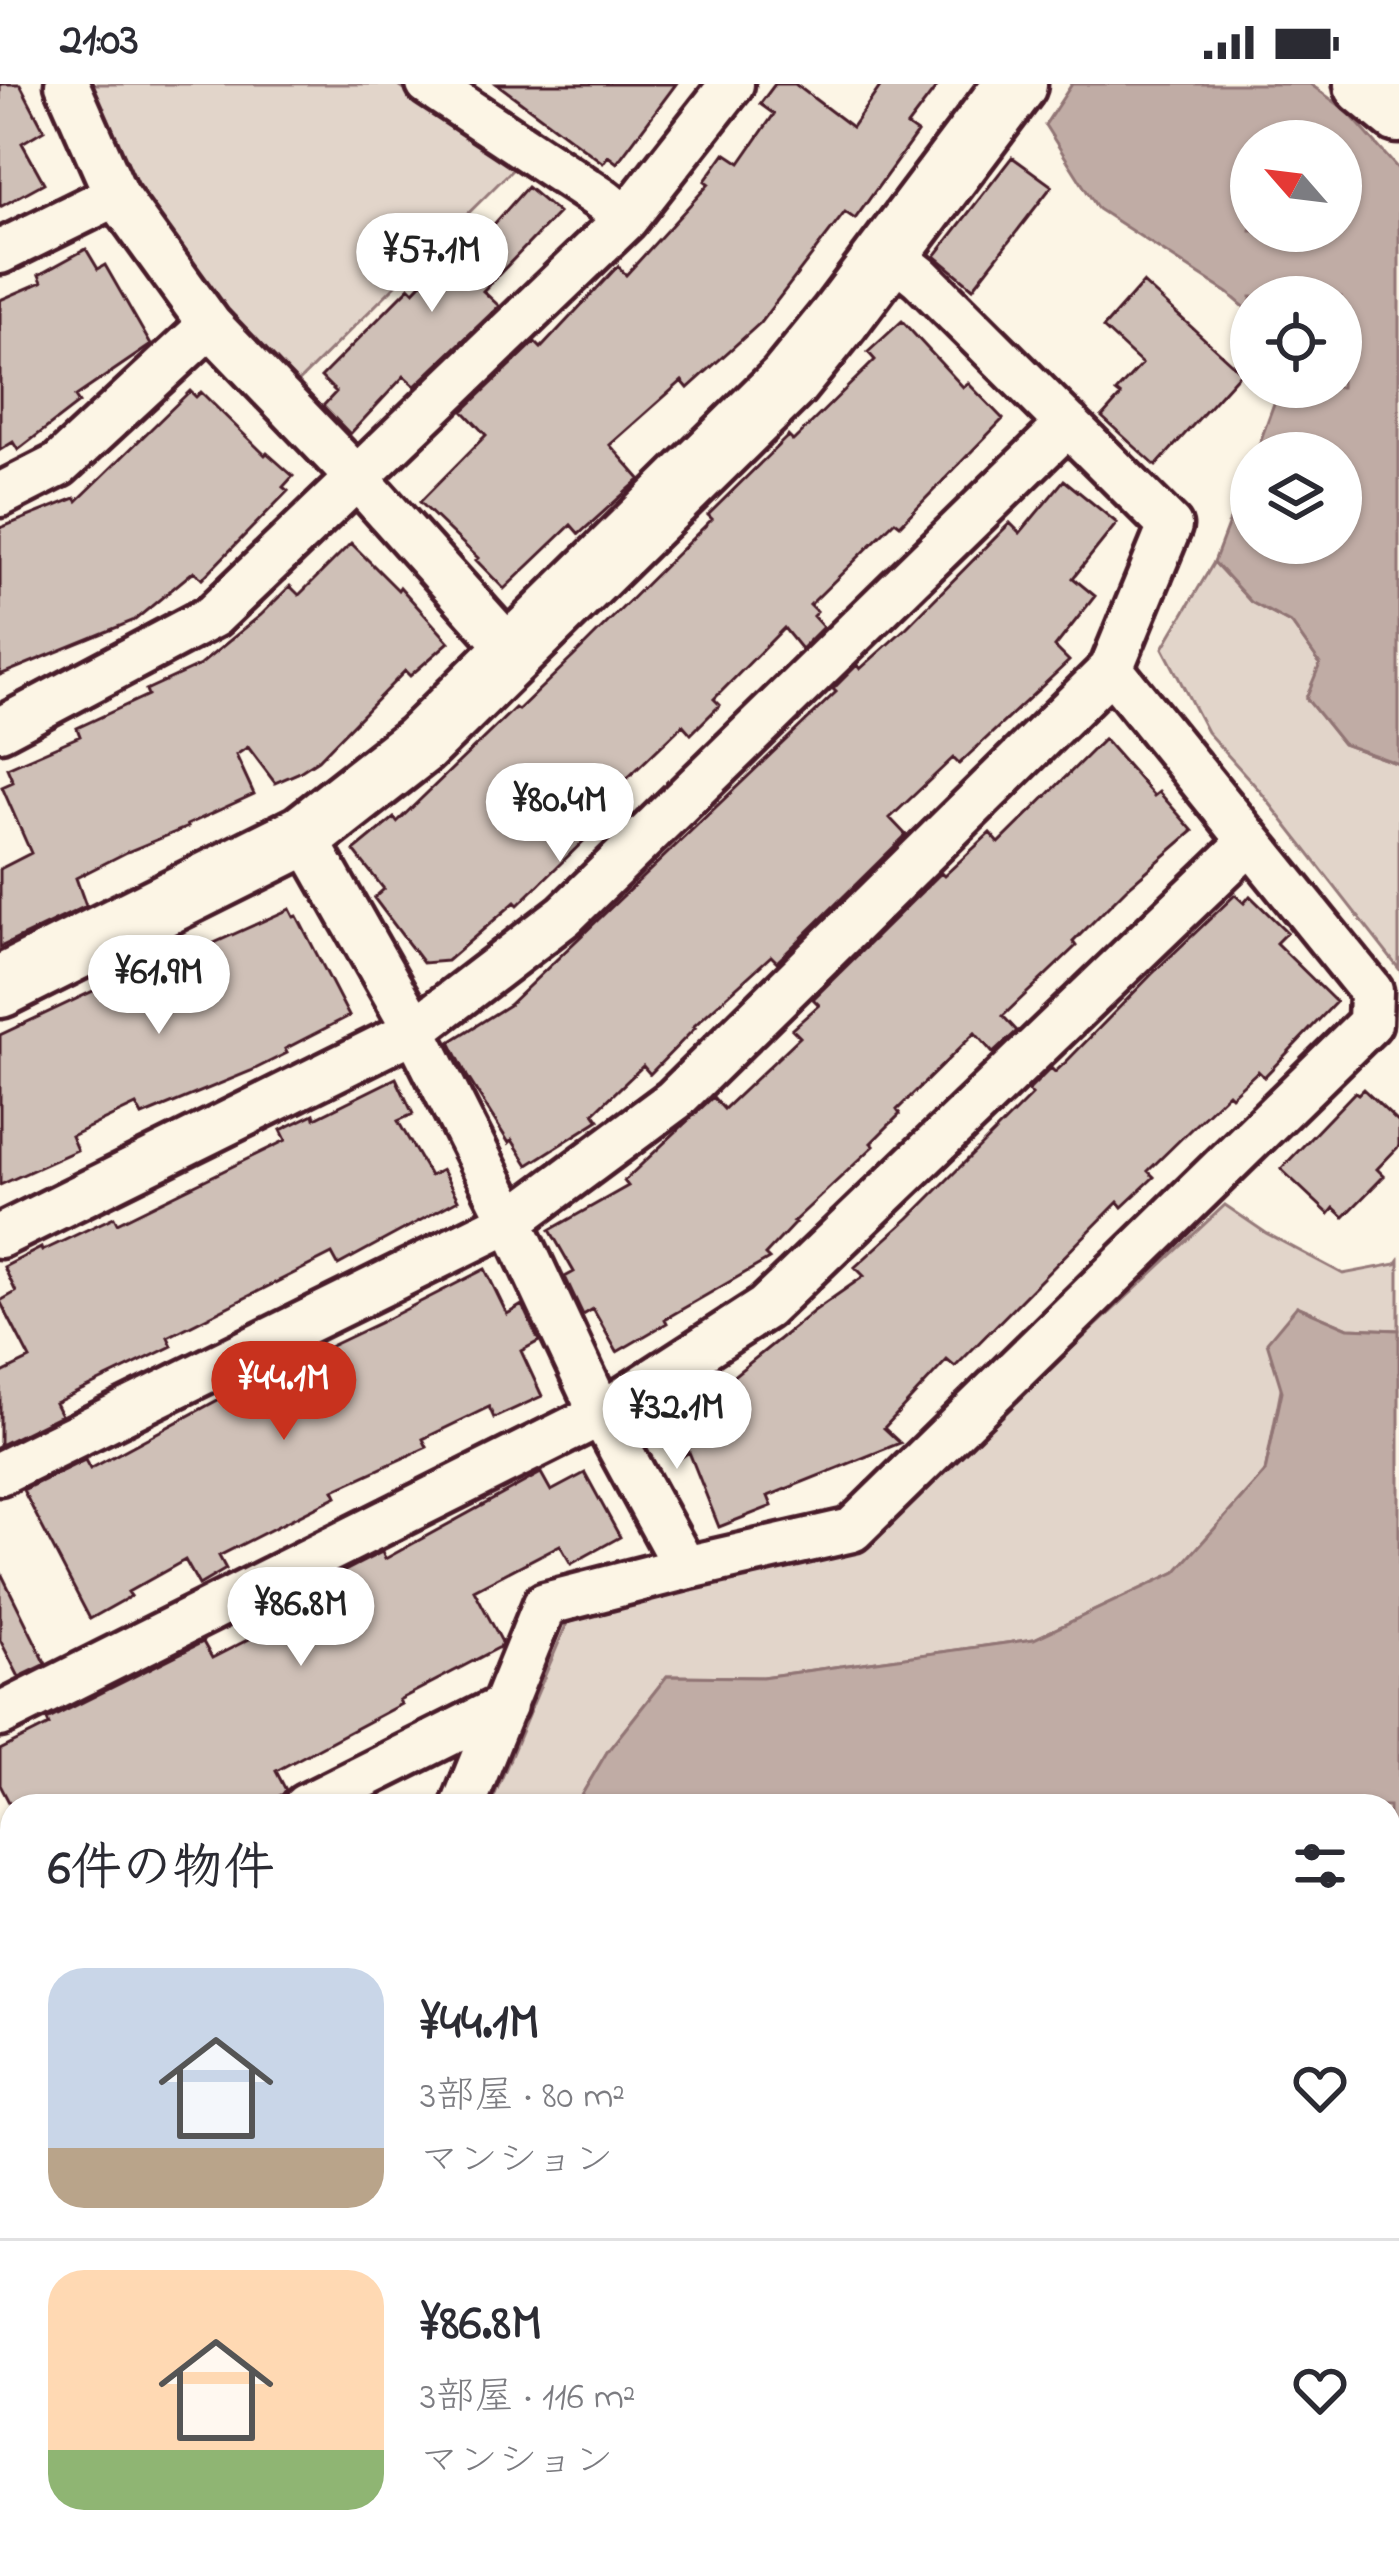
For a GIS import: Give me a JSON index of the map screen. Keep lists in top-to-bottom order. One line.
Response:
{"north":"top left","page":{"status":"21:03","price":["¥57.1M","¥80.4M","¥61.9M","¥44.1M","¥32.1M","¥86.8M"],"heading":"6件の物件","list":[{"name":"¥44.1M","note":"3部屋 · 80 m² · マンション"},{"name":"¥86.8M","note":"3部屋 · 116 m² · マンション"}]}}
